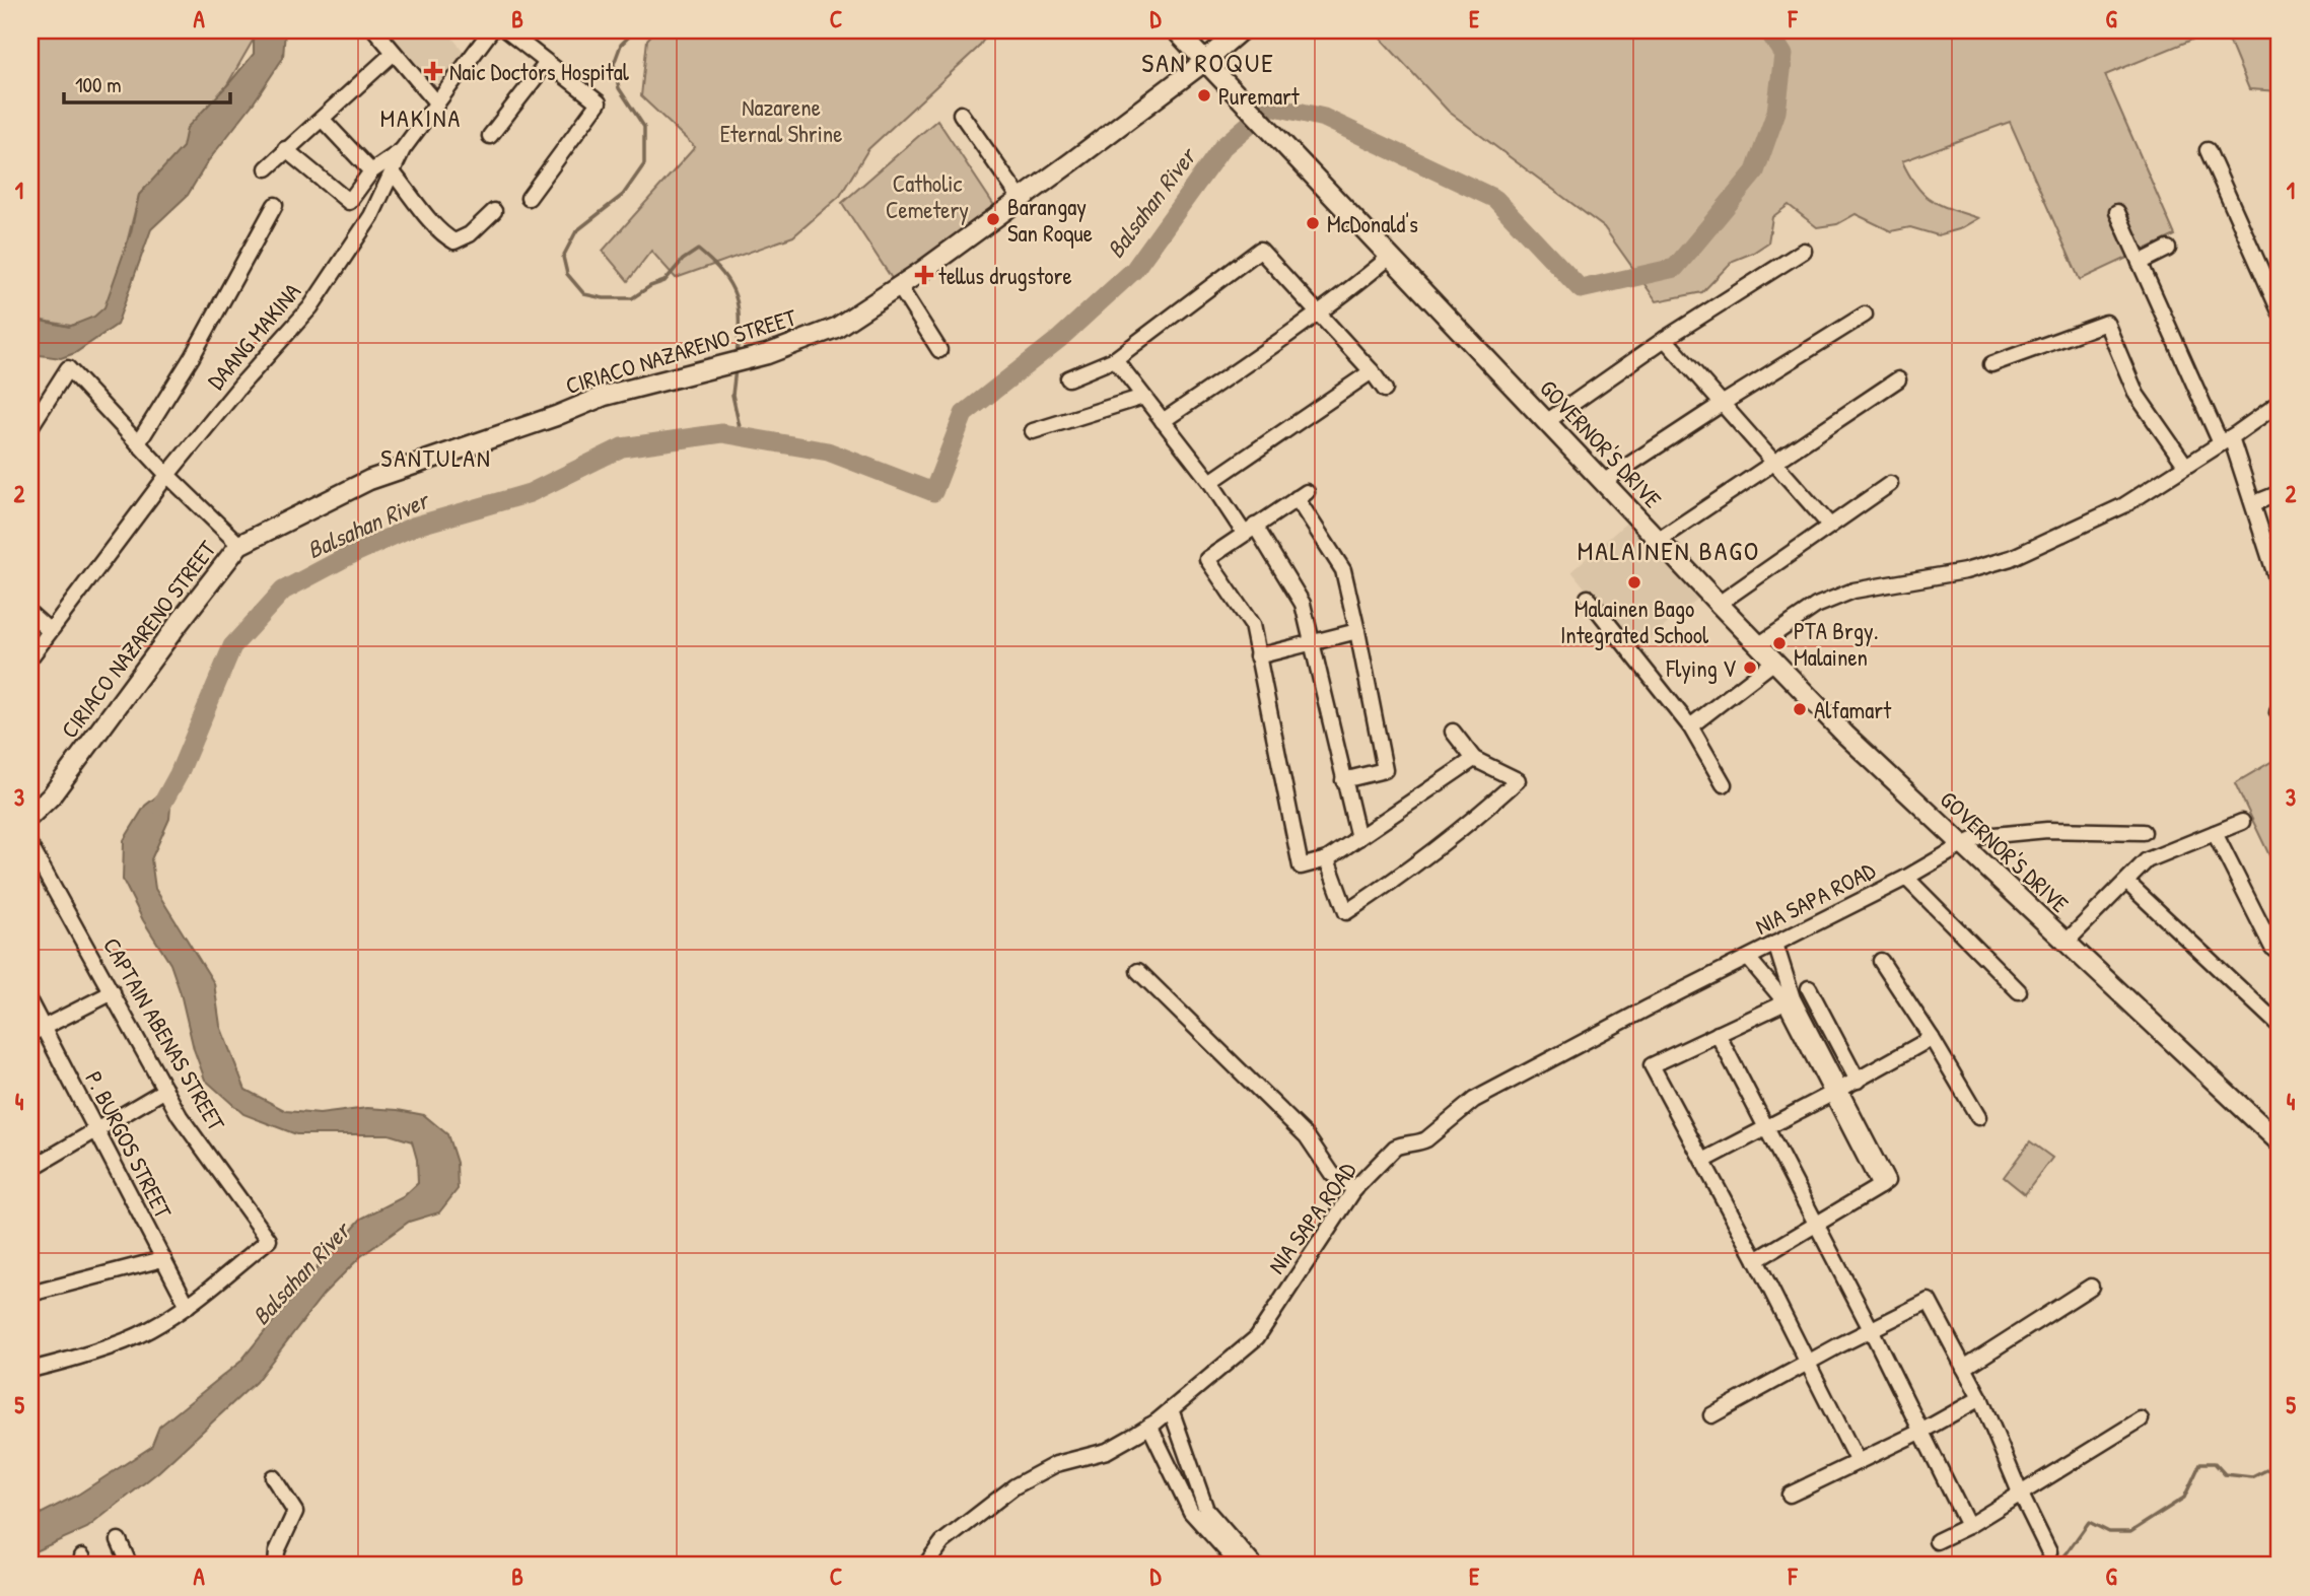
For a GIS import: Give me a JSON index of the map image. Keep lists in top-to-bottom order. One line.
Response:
{"streets":{"main road":["CIRIACO NAZARENO STREET","GOVERNOR'S DRIVE"],"street":["DAANG MAKINA","NIA SAPA ROAD","CAPTAIN ABENAS STREET","P. BURGOS STREET"]},"crossings":[["CIRIACO NAZARENO STREET","GOVERNOR'S DRIVE"],["GOVERNOR'S DRIVE","NIA SAPA ROAD"],["CAPTAIN ABENAS STREET","P. BURGOS STREET"]],"districts":["SAN ROQUE","MAKINA","SANTULAN","MALAINEN BAGO"],"water":["Balsahan River"],"parks":["Nazarene Eternal Shrine","Catholic Cemetery"],"places":{"health":["Naic Doctors Hospital","tellus drugstore"],"other":["Puremart","Barangay San Roque","McDonald's","Malainen Bago Integrated School","PTA Brgy. Malainen","Flying V","Alfamart"]},"scale_bar":"100 m","grid":{"columns":["A","B","C","D","E","F","G"],"rows":["1","2","3","4","5"]}}
